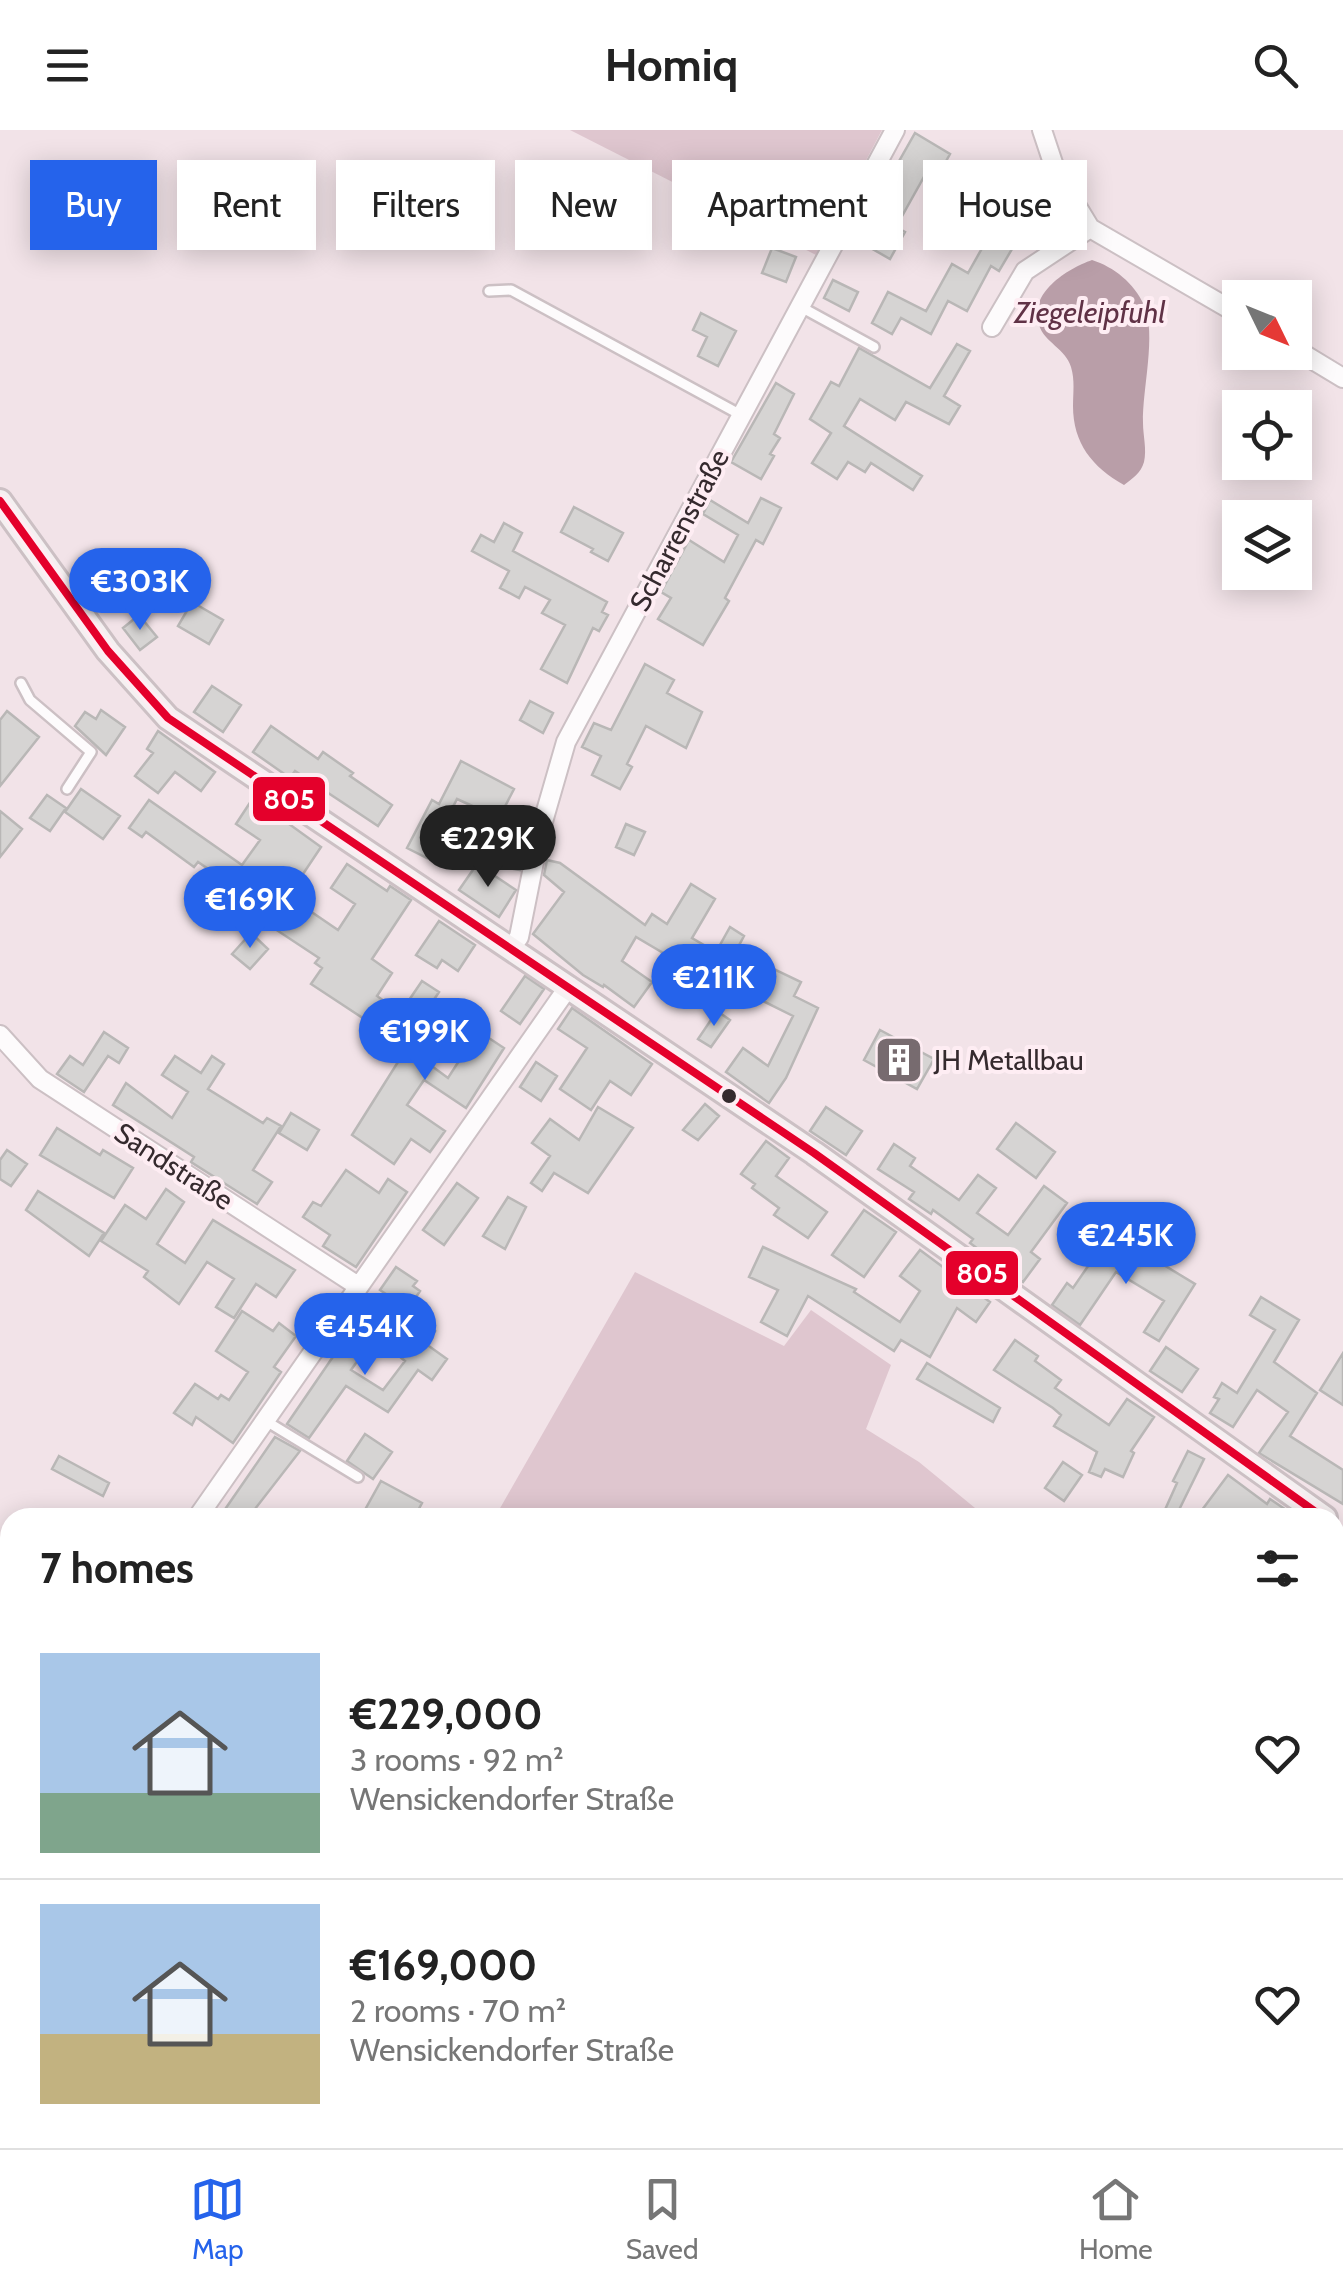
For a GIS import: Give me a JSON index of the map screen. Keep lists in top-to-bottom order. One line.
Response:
{"streets":{"street":["Scharrenstraße","Sandstraße"]},"water":["Ziegeleipfuhl"],"places":{"building":["JH Metallbau"]},"lines":["transit line 805"],"north":"bottom right","page":{"header":"Homiq","chip":["Buy","Rent","Filters","New","Apartment","House"],"price":["€303K","€229K","€169K","€211K","€199K","€245K","€454K"],"heading":"7 homes","list":[{"name":"€229,000","note":"3 rooms · 92 m² · Wensickendorfer Straße"},{"name":"€169,000","note":"2 rooms · 70 m² · Wensickendorfer Straße"}],"tabs":["Map","Saved","Home"]}}
